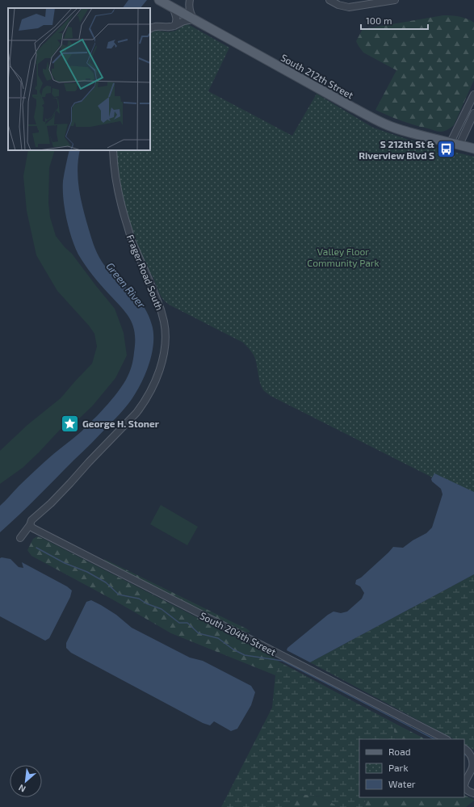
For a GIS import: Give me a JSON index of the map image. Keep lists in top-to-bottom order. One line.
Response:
{"streets":{"main road":["South 212th Street"],"street":["Frager Road South","South 204th Street"]},"crossings":[["Frager Road South","South 204th Street"]],"water":["Green River"],"parks":["Valley Floor Community Park"],"places":{"bus stop":["S 212th St & Riverview Blvd S"],"place":["George H. Stoner"]},"legend":["Road","Park","Water"],"scale_bar":"100 m","north":"bottom left"}
